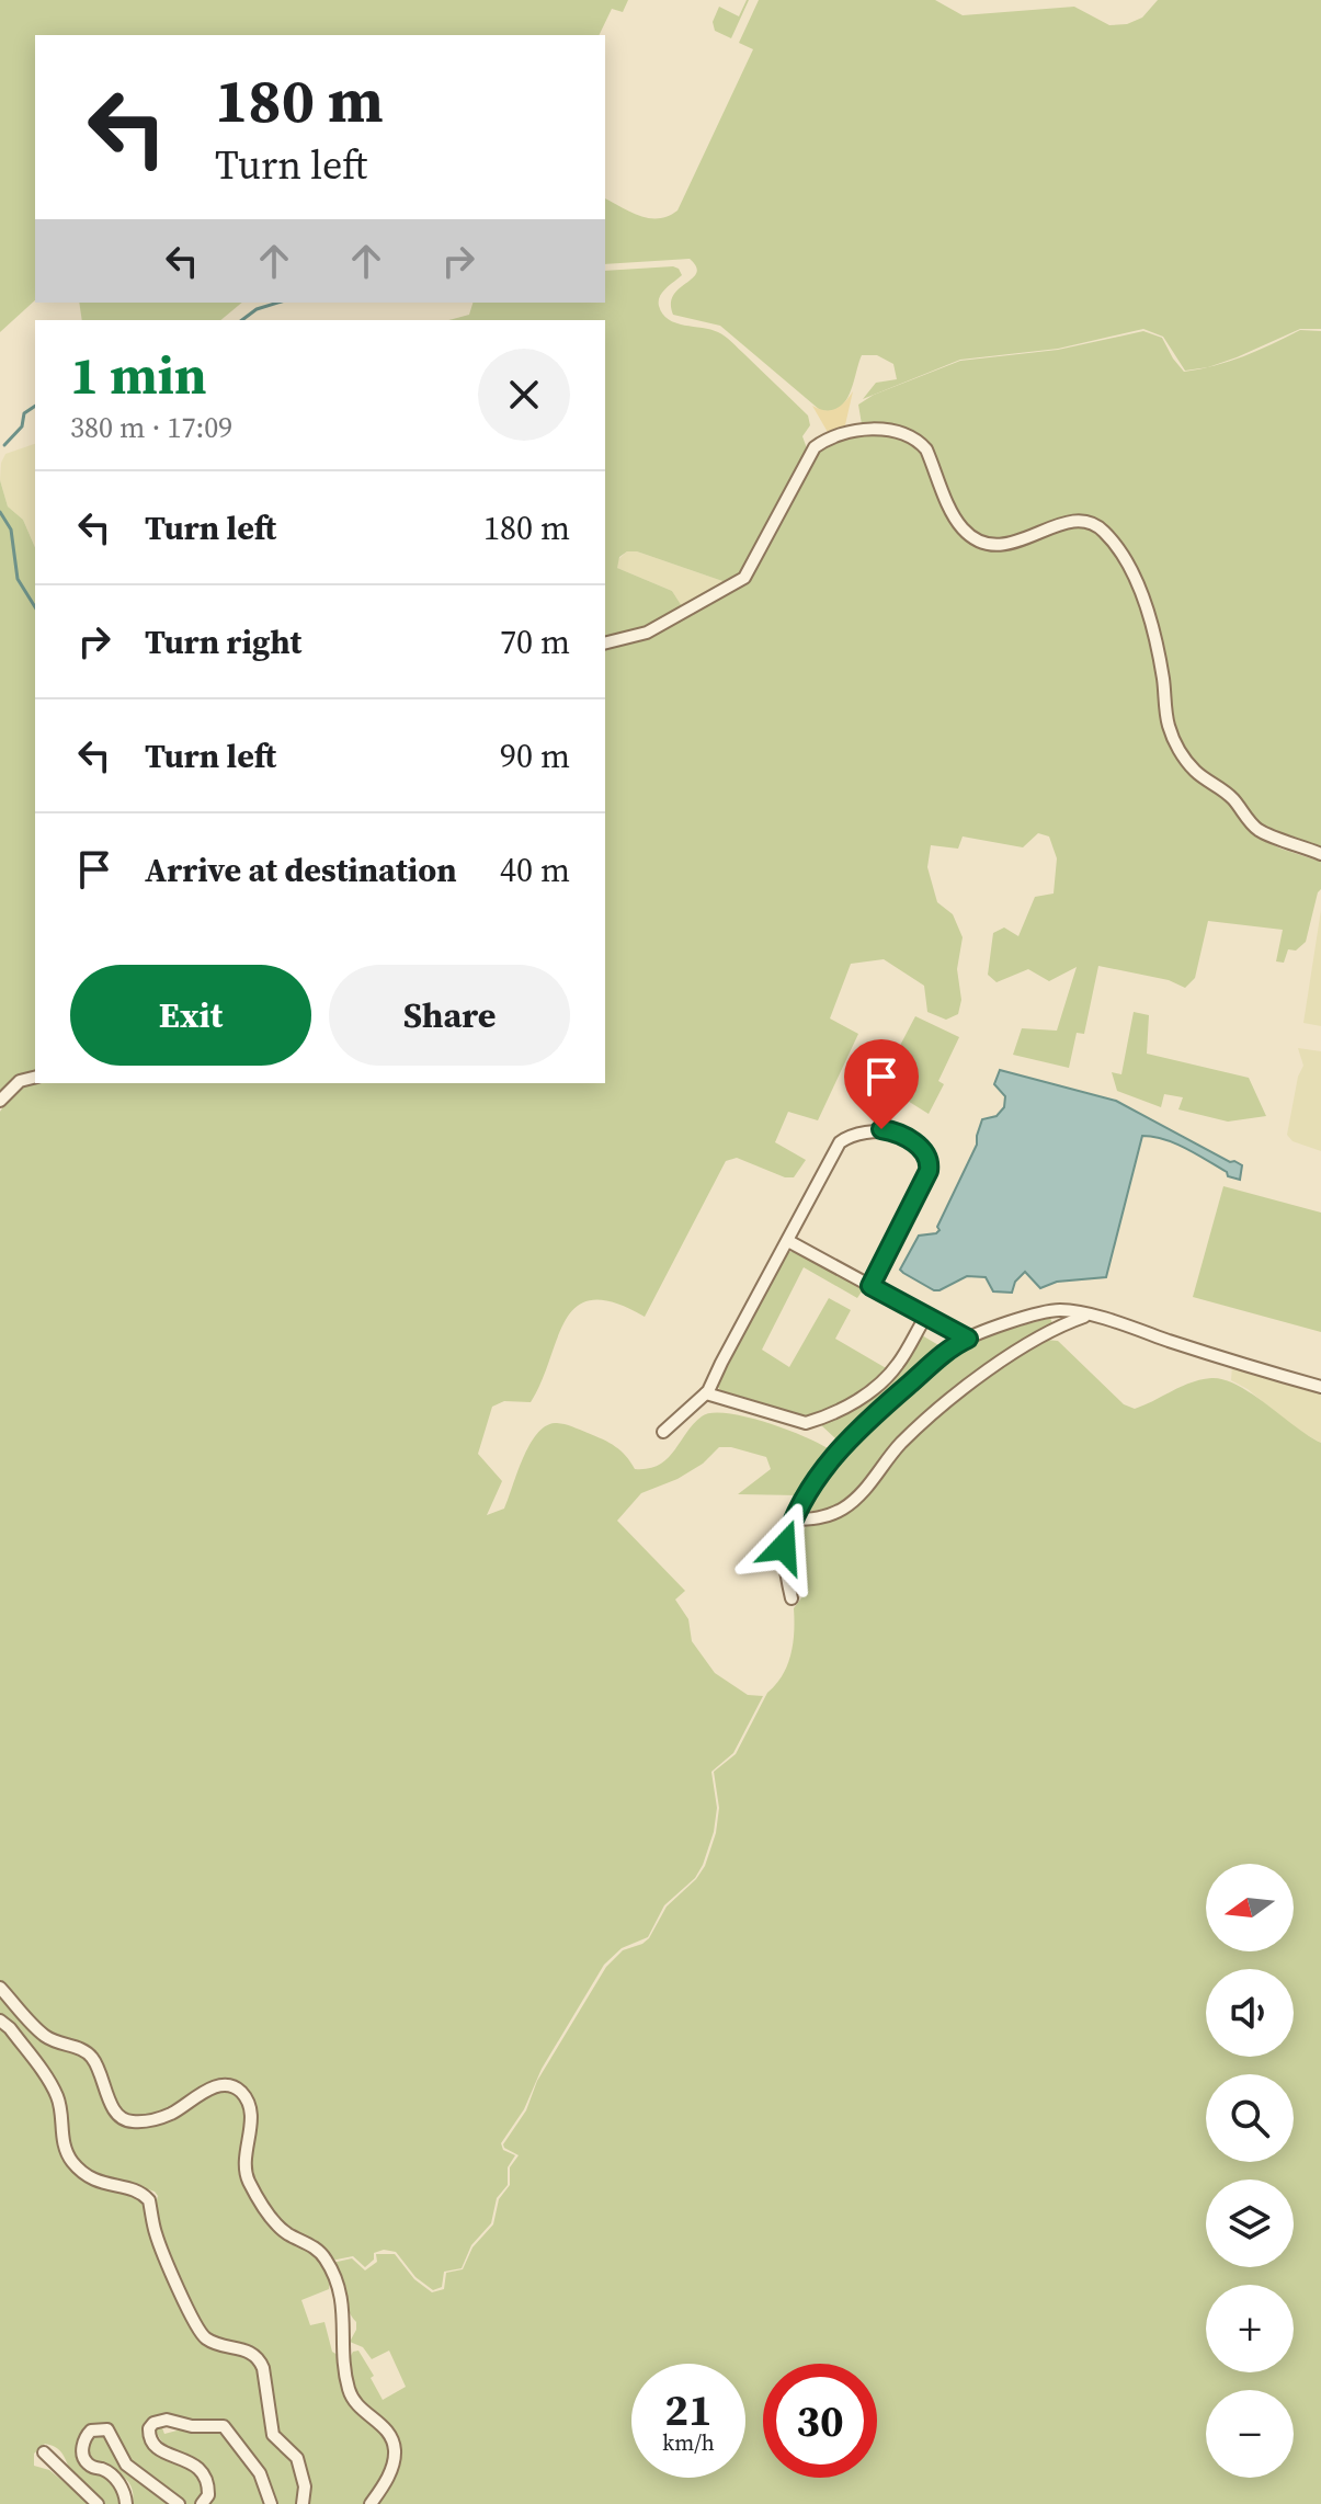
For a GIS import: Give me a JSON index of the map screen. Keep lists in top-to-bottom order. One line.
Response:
{"north":"left","page":{"turn":["180 m","Turn left"],"heading":["1 min","380 m · 17:09"],"list":[{"name":"Turn left","value":"180 m"},{"name":"Turn right","value":"70 m"},{"name":"Turn left","value":"90 m"},{"name":"Arrive at destination","value":"40 m"}],"buttons":["Exit","Share"],"map_buttons":["+","−"],"speed":"21 km/h","limit":"30"}}
